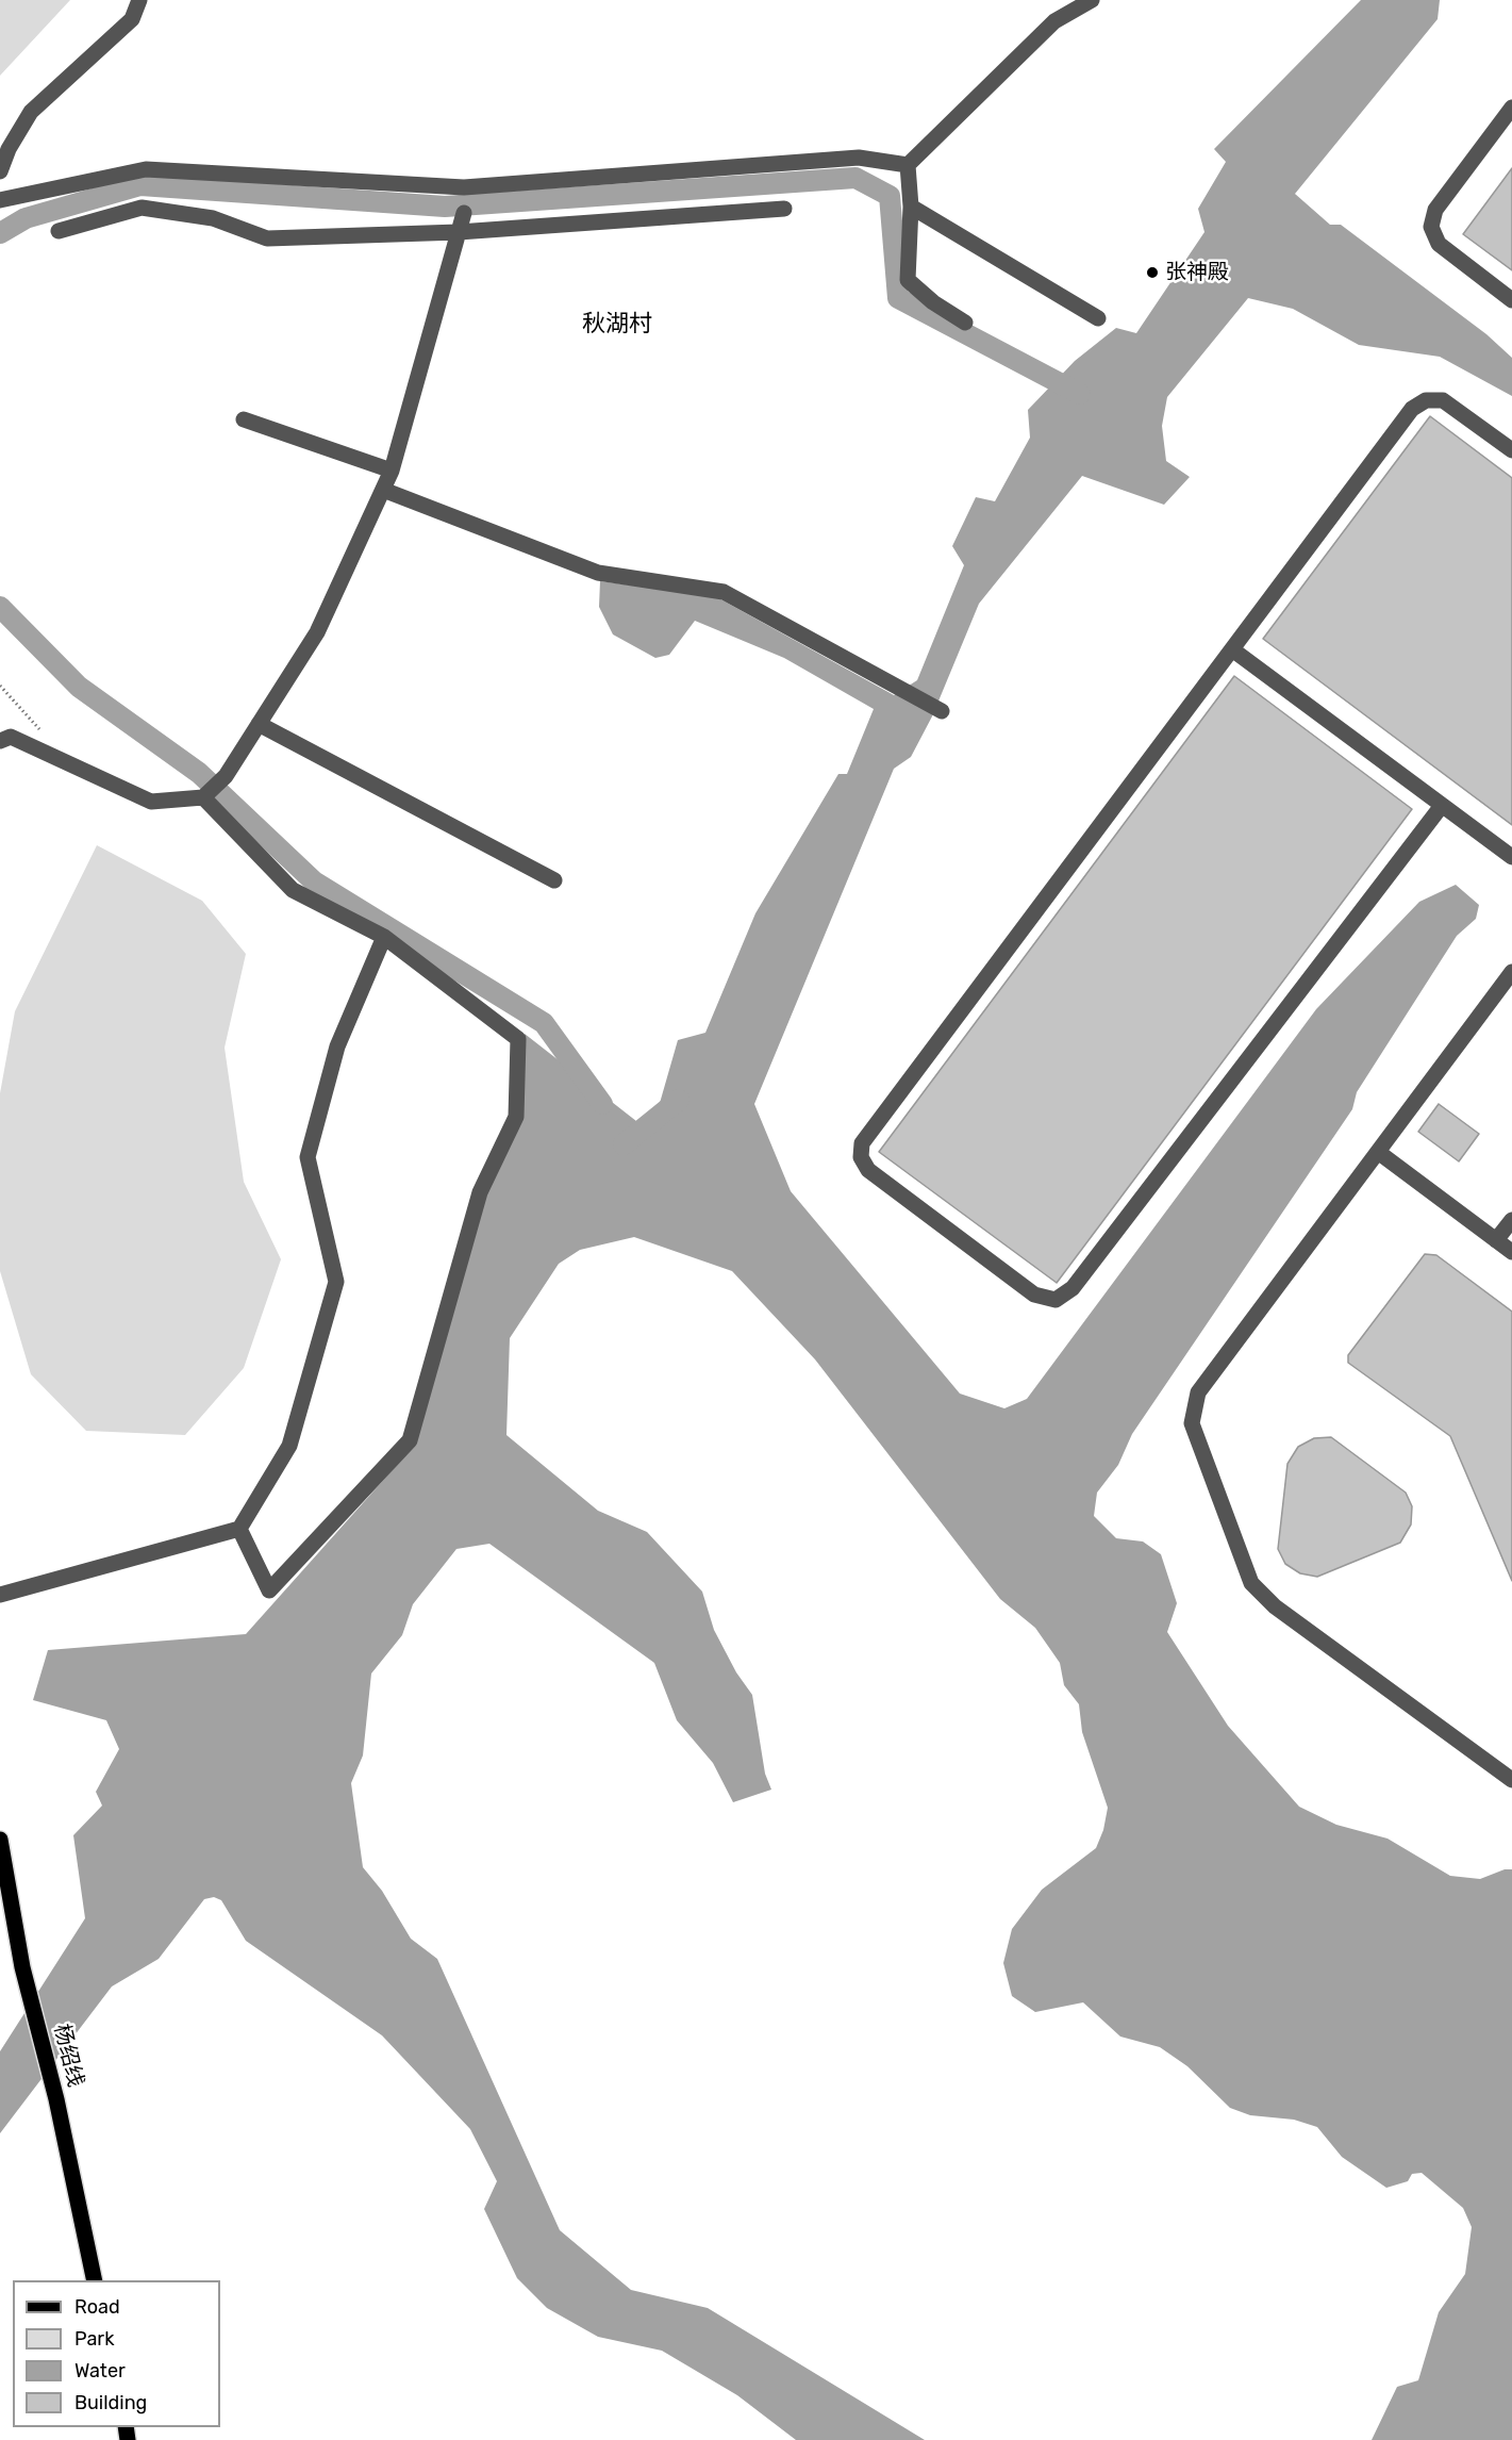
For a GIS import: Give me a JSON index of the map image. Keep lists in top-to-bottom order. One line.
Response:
{"streets":{"main road":["杨绍线"]},"districts":["秋湖村"],"places":["张神殿"],"legend":["Road","Park","Water","Building"]}
